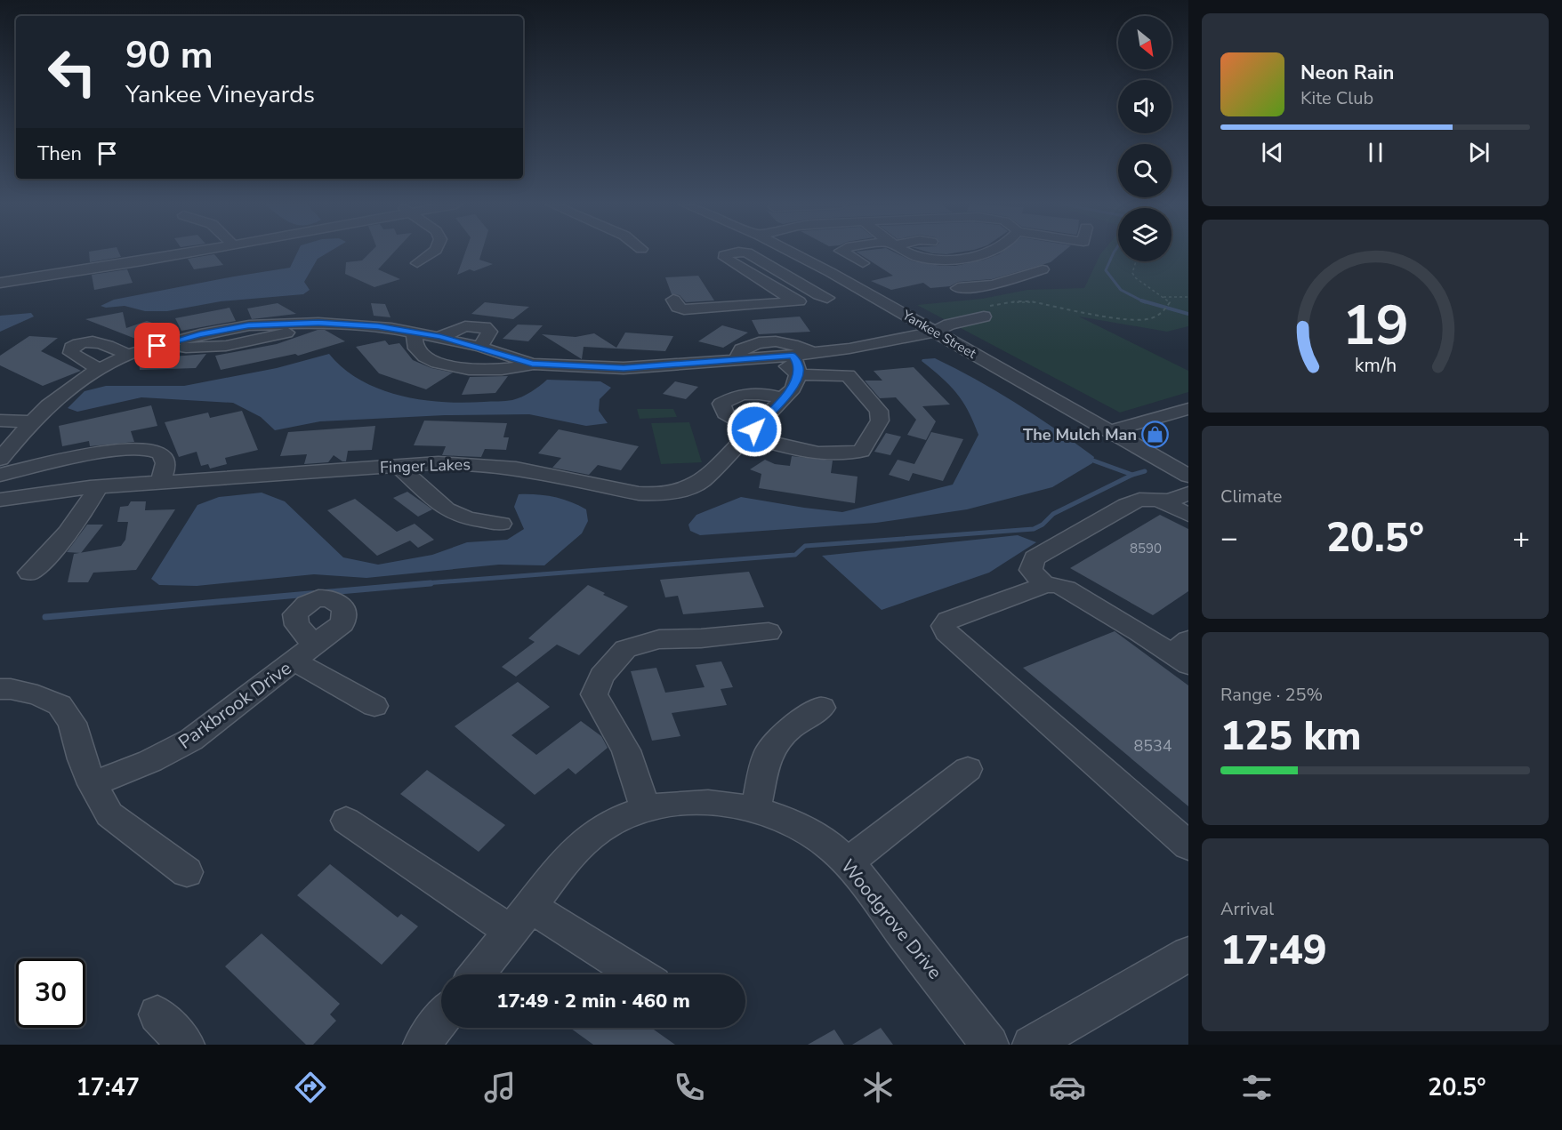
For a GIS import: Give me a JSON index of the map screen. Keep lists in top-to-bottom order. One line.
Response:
{"streets":{"street":["Yankee Street","Finger Lakes","Parkbrook Drive","Woodgrove Drive"]},"places":{"shop":["The Mulch Man"]},"house_numbers":["8590","8534"],"north":"bottom right","page":{"turn":["90 m","Yankee Vineyards"],"song":["Neon Rain","Kite Club"],"then":"Then","tile":["Climate",["Range · 25%","125 km"],["Arrival","17:49"]],"heat":["−","20.5°","+"],"limit":"30","trip":"17:49 · 2 min · 460 m","tabs":["17:47","20.5°"],"gauge":["19","km/h"]}}
